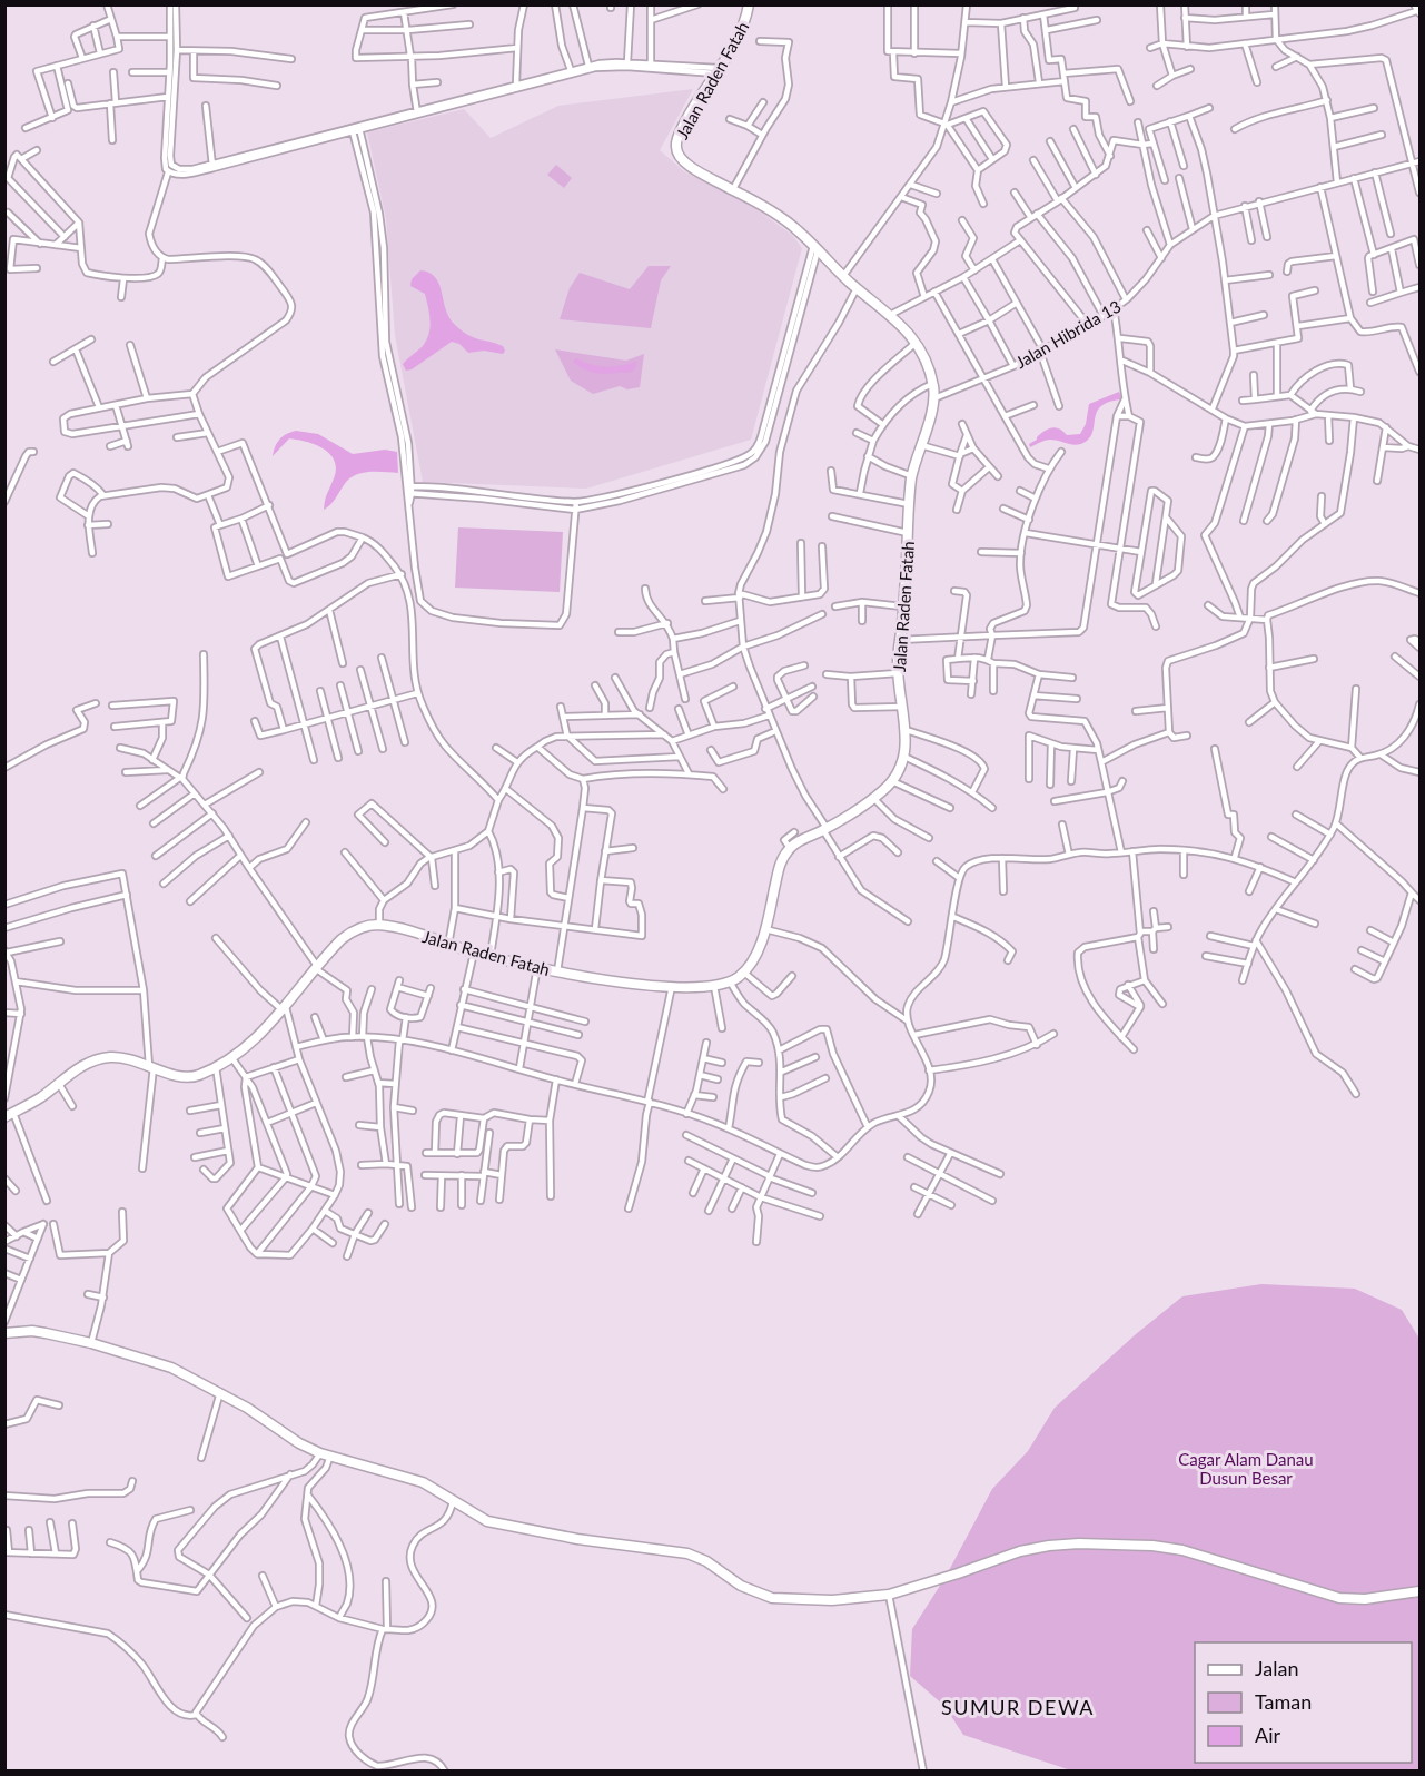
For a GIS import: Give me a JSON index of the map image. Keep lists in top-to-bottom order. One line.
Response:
{"streets":{"highway":["Jalan Raden Fatah"],"street":["Jalan Hibrida 13"]},"crossings":[["Jalan Raden Fatah","Jalan Hibrida 13"]],"districts":["SUMUR DEWA"],"parks":["Cagar Alam Danau Dusun Besar"],"legend":["Jalan","Taman","Air"]}
